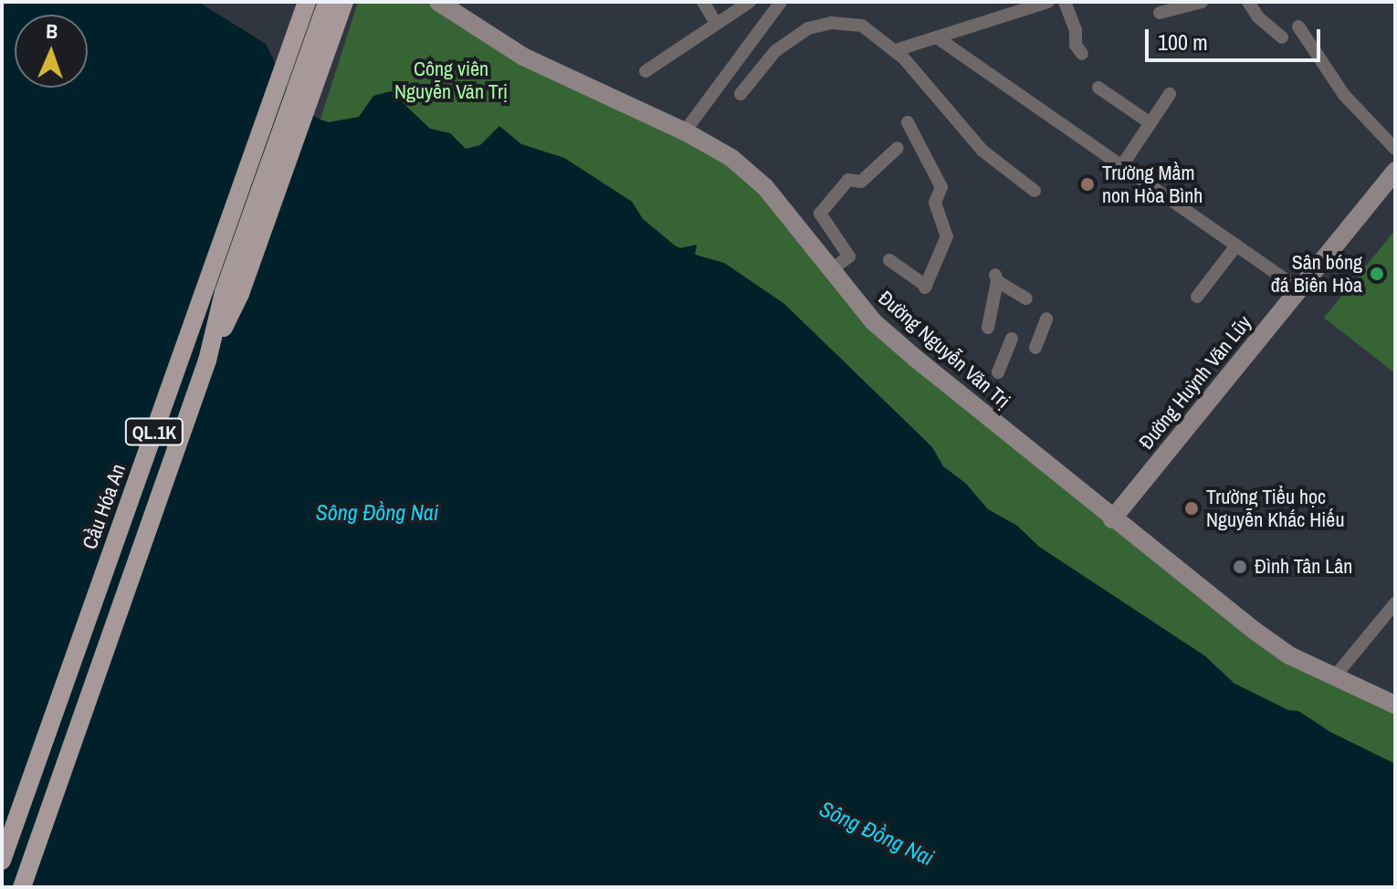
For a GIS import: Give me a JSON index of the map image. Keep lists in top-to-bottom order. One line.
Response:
{"streets":{"main road":["QL.1K","Cầu Hóa An"],"street":["Đường Nguyễn Văn Trị","Đường Huỳnh Văn Lũy"]},"crossings":[["Đường Nguyễn Văn Trị","Đường Huỳnh Văn Lũy"]],"water":["Sông Đồng Nai"],"parks":["Công viên Nguyễn Văn Trị"],"places":["Trường Mầm non Hòa Bình","Sân bóng đá Biên Hòa","Trường Tiểu học Nguyễn Khắc Hiếu","Đình Tân Lân"],"scale_bar":"100 m","north":"top"}
